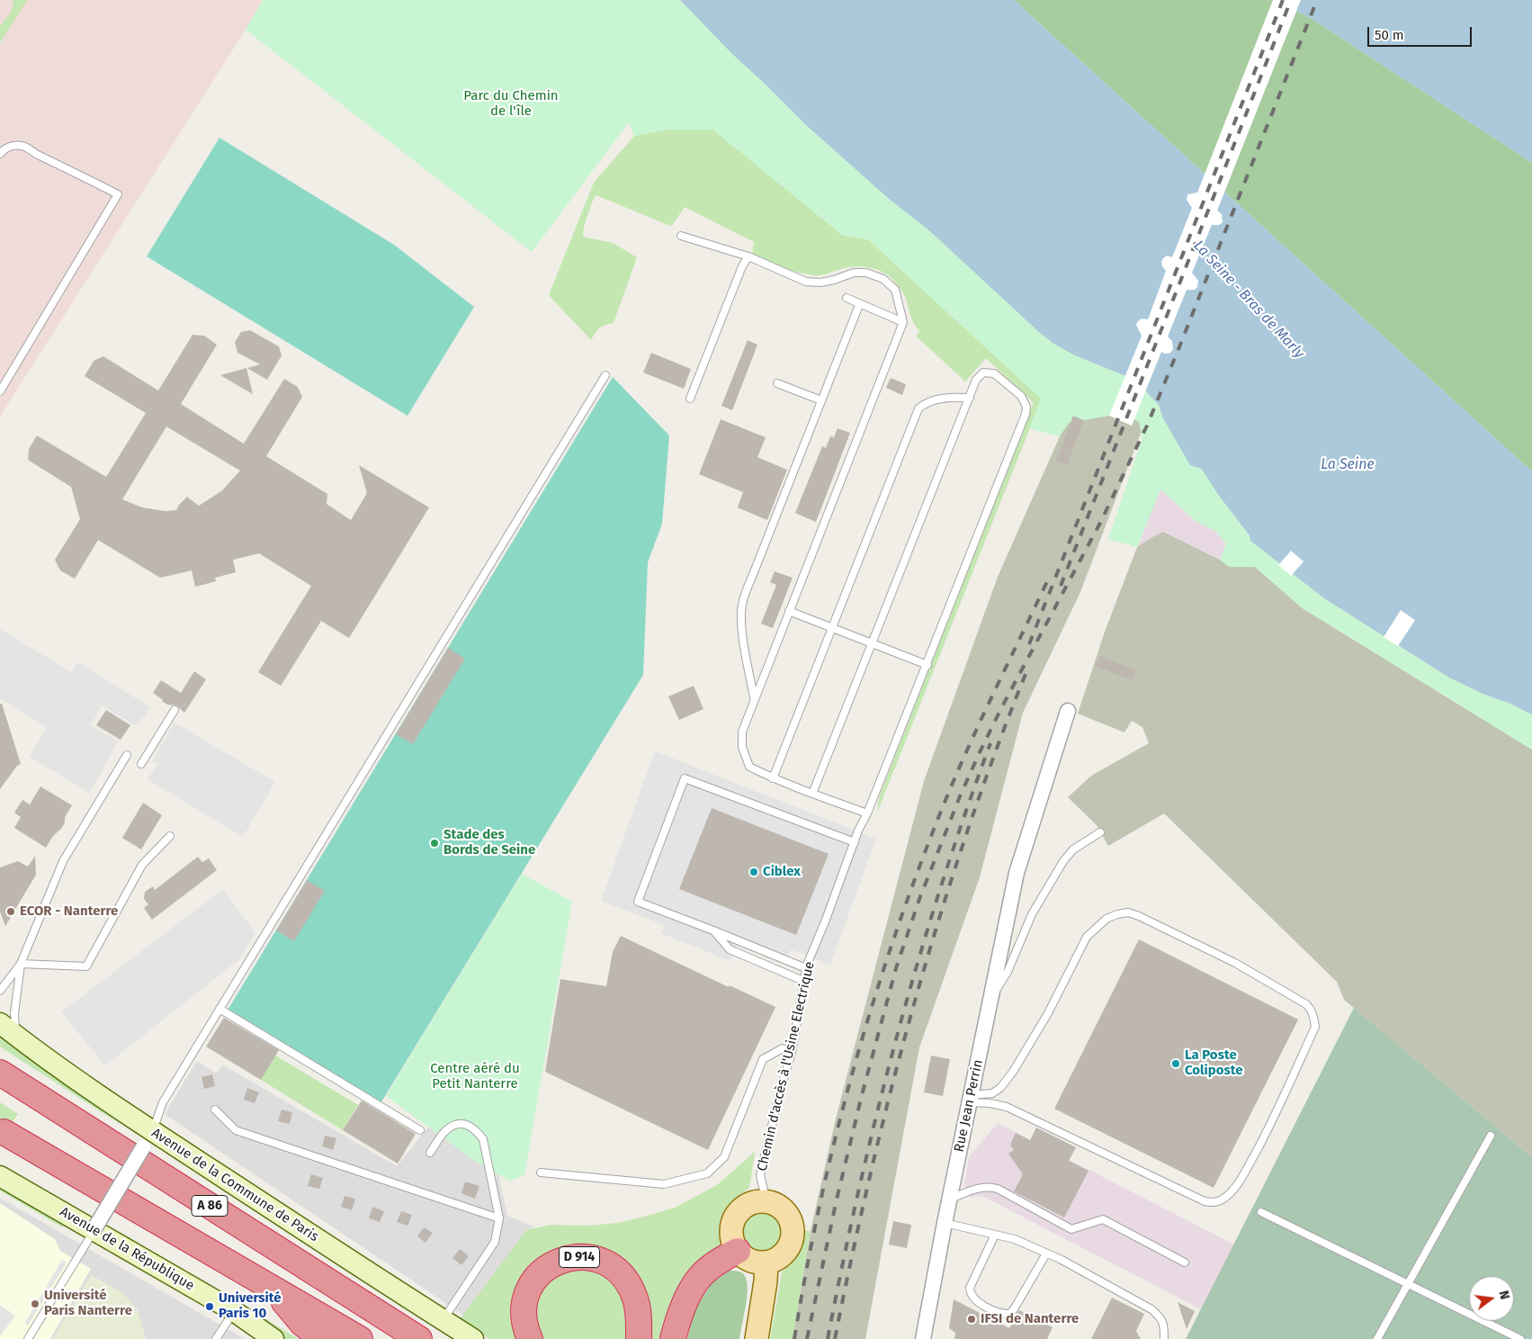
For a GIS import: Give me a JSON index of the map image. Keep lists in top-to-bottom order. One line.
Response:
{"streets":{"highway":["A 86","D 914"],"main road":["Avenue de la Commune de Paris","Avenue de la République"],"street":["Rue Jean Perrin"],"lane":["Chemin d'accès à l'Usine Electrique"]},"water":["La Seine - Bras de Marly","La Seine"],"parks":["Parc du Chemin de l'île","Centre aéré du Petit Nanterre"],"places":["Stade des Bords de Seine","Ciblex","ECOR - Nanterre","La Poste Coliposte","Université Paris Nanterre","Université Paris 10","IFSI de Nanterre"],"scale_bar":"50 m","north":"right"}
